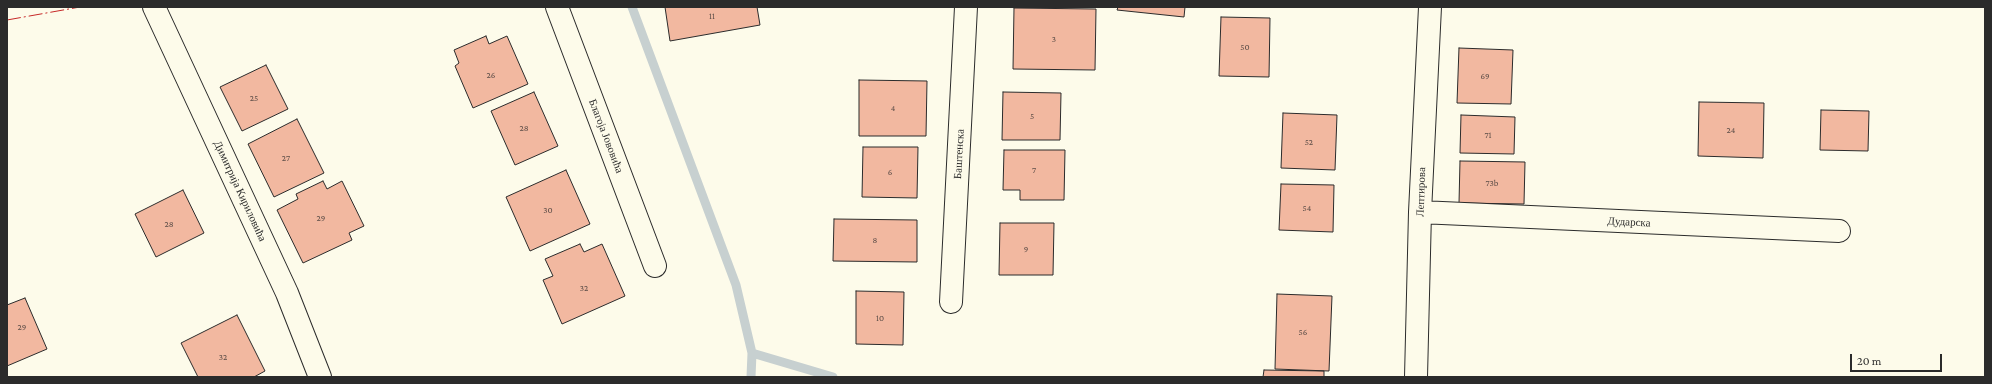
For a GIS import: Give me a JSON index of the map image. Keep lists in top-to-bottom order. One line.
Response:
{"streets":{"street":["Благоја Јововића","Баштенска","Димитрија Кириловића","Лептирова","Дударска"]},"crossings":[["Лептирова","Дударска"]],"house_numbers":["11","3","50","26","69","25","4","5","28","24","71","52","27","7","6","73b","54","30","29","28","8","9","32","10","29","56","32"],"scale_bar":"20 m"}
